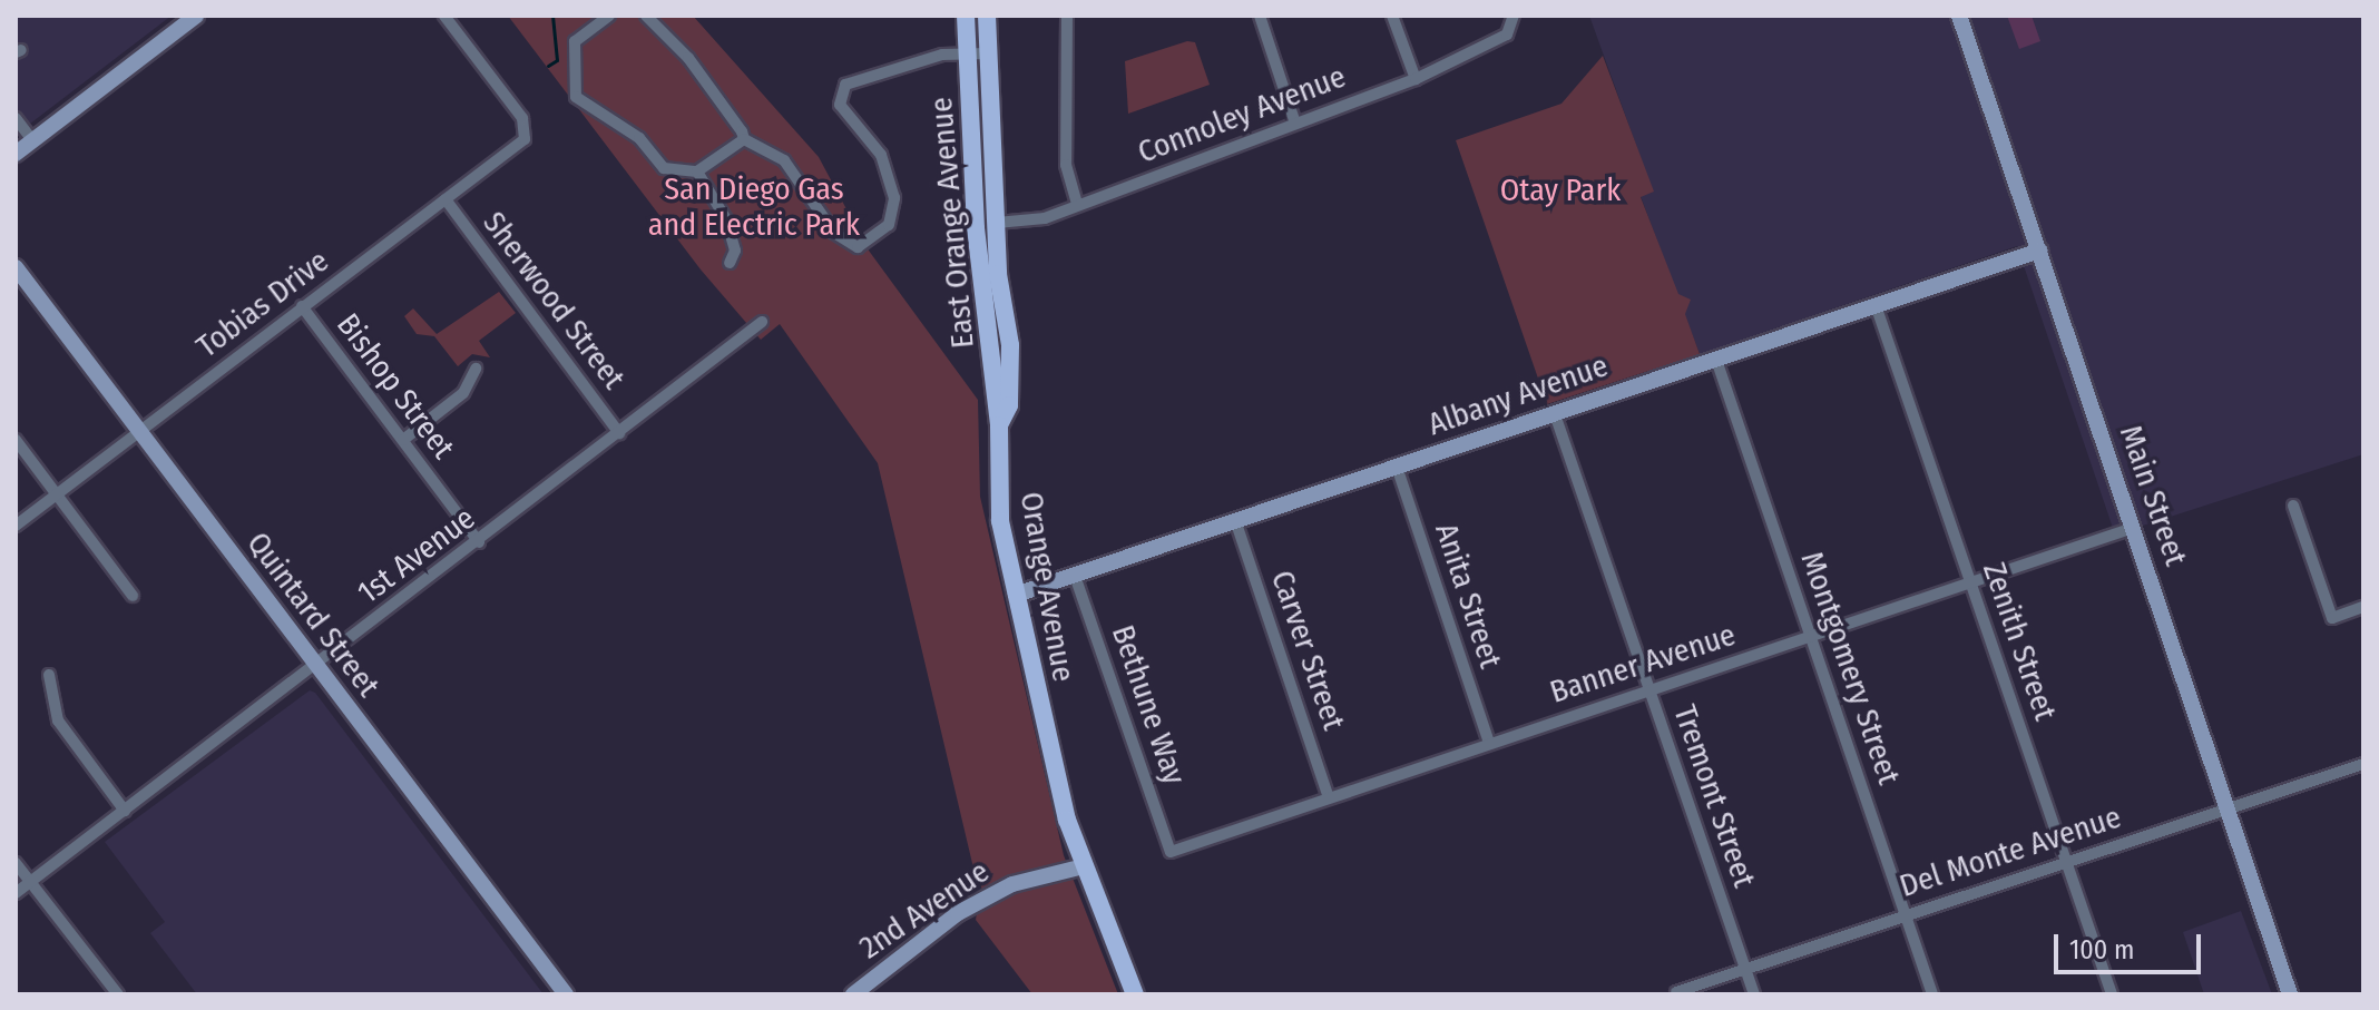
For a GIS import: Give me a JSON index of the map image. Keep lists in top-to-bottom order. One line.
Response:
{"streets":{"main road":["East Orange Avenue","Orange Avenue"],"street":["Connoley Avenue","Sherwood Street","Tobias Drive","Bishop Street","Albany Avenue","Main Street","1st Avenue","Anita Street","Quintard Street","Zenith Street","Carver Street","Banner Avenue","Montgomery Street","Bethune Way","Tremont Street","Del Monte Avenue","2nd Avenue"]},"crossings":[["Connoley Avenue","Orange Avenue"],["East Orange Avenue","Orange Avenue"],["Sherwood Street","Tobias Drive"],["Sherwood Street","1st Avenue"],["Tobias Drive","Bishop Street"],["Tobias Drive","Quintard Street"],["Bishop Street","1st Avenue"],["Albany Avenue","Main Street"],["Albany Avenue","Orange Avenue"],["Albany Avenue","Anita Street"],["Albany Avenue","Zenith Street"],["Albany Avenue","Carver Street"],["Albany Avenue","Montgomery Street"],["Albany Avenue","Bethune Way"],["Albany Avenue","Tremont Street"],["Main Street","Banner Avenue"],["Main Street","Del Monte Avenue"],["1st Avenue","Quintard Street"],["Orange Avenue","2nd Avenue"],["Anita Street","Banner Avenue"],["Zenith Street","Banner Avenue"],["Zenith Street","Del Monte Avenue"],["Carver Street","Banner Avenue"],["Banner Avenue","Montgomery Street"],["Banner Avenue","Bethune Way"],["Banner Avenue","Tremont Street"],["Montgomery Street","Del Monte Avenue"],["Tremont Street","Del Monte Avenue"]],"parks":["San Diego Gas and Electric Park","Otay Park"],"scale_bar":"100 m"}
